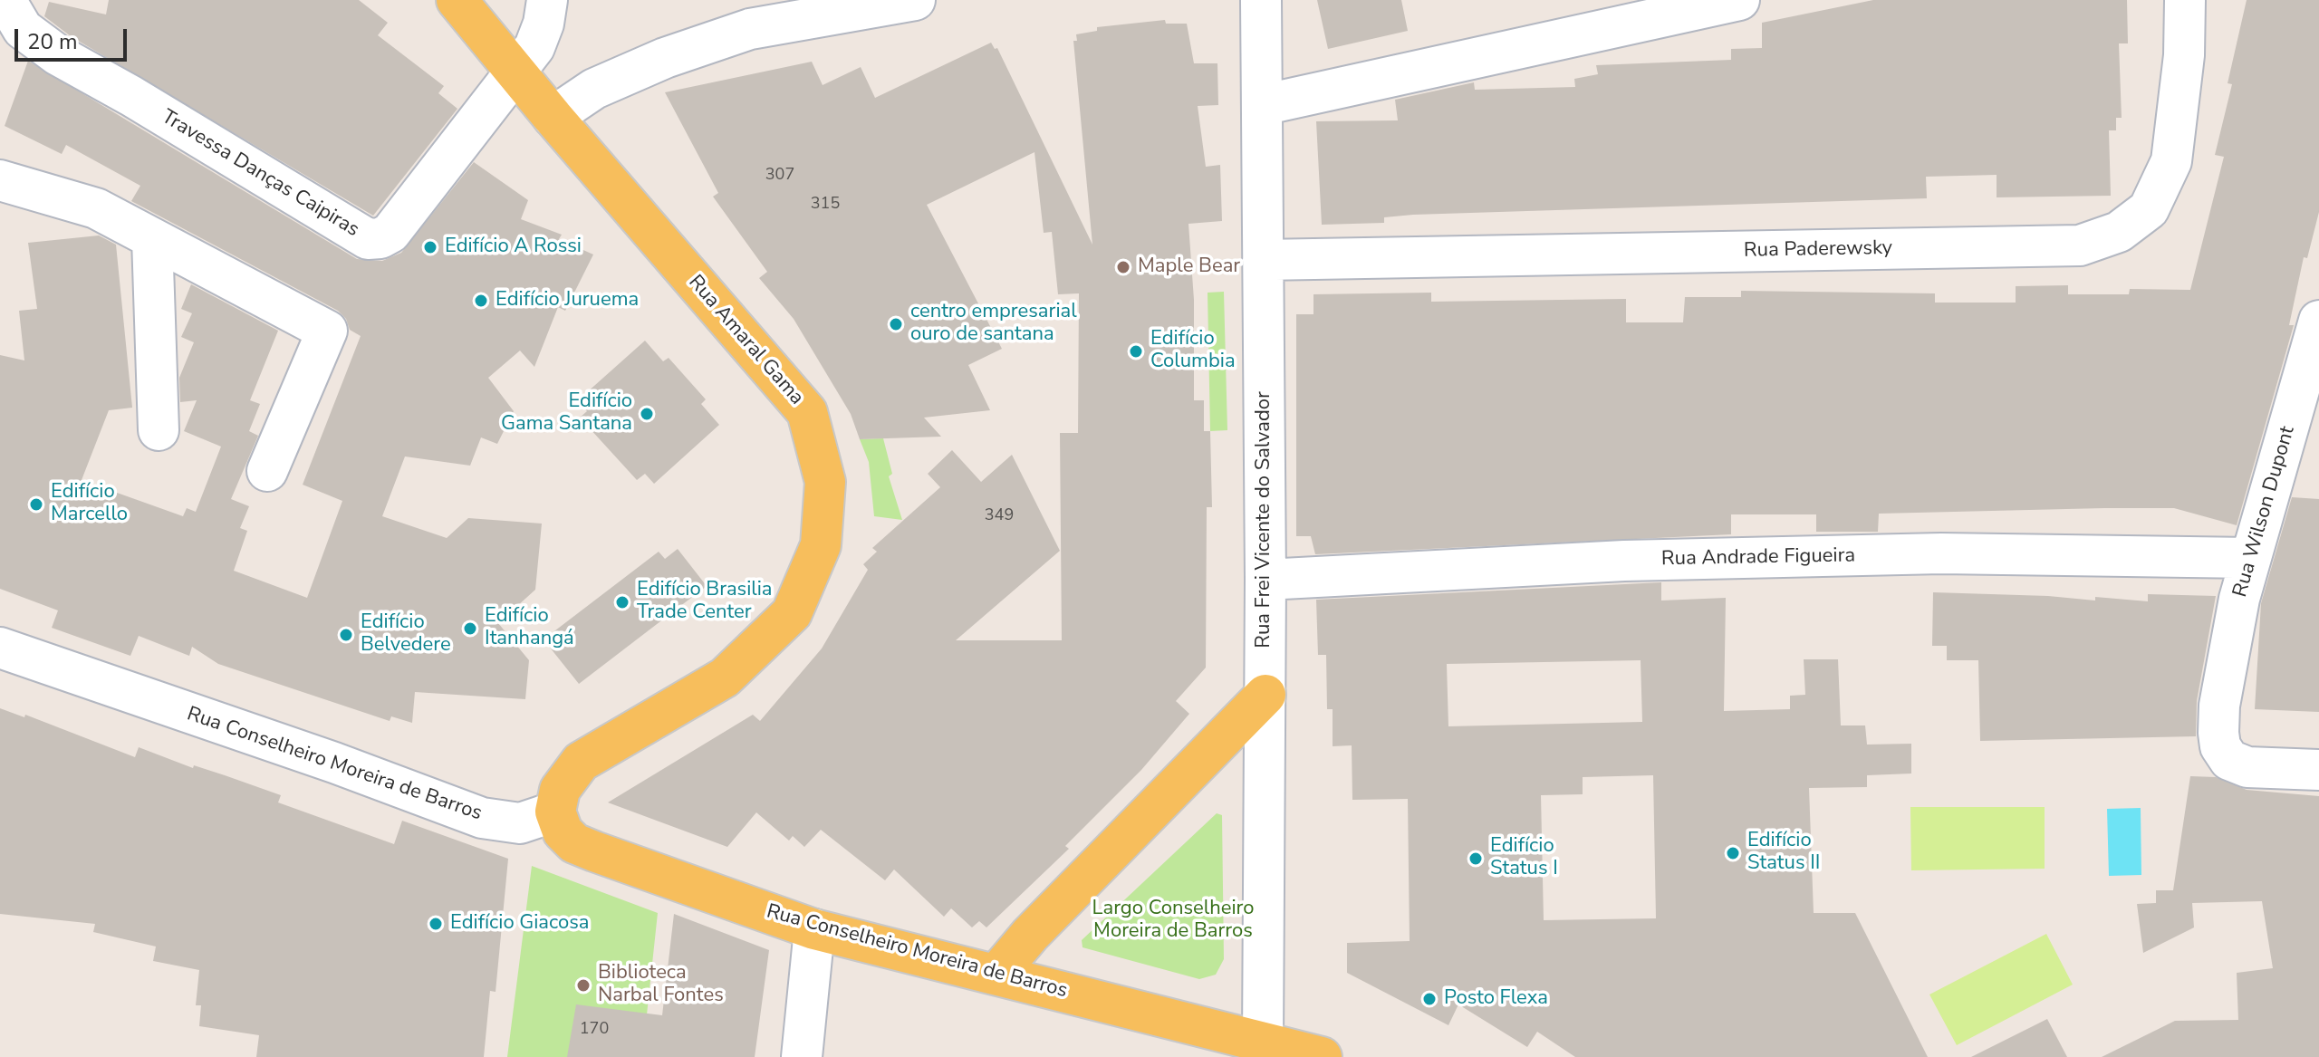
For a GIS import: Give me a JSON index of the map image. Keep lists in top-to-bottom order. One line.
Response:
{"streets":{"main road":["Rua Amaral Gama","Rua Conselheiro Moreira de Barros"],"street":["Travessa Danças Caipiras","Rua Paderewsky","Rua Wilson Dupont","Rua Frei Vicente do Salvador","Rua Andrade Figueira"]},"crossings":[["Travessa Danças Caipiras","Rua Amaral Gama"],["Rua Paderewsky","Rua Frei Vicente do Salvador"],["Rua Amaral Gama","Rua Conselheiro Moreira de Barros"],["Rua Wilson Dupont","Rua Andrade Figueira"],["Rua Frei Vicente do Salvador","Rua Andrade Figueira"],["Rua Frei Vicente do Salvador","Rua Conselheiro Moreira de Barros"]],"parks":["Largo Conselheiro Moreira de Barros"],"places":["Edifício A Rossi","Maple Bear","Edifício Juruema","centro empresarial ouro de santana","Edifício Columbia","Edifício Gama Santana","Edifício Marcello","Edifício Brasilia Trade Center","Edifício Itanhangá","Edifício Belvedere","Edifício Status II","Edifício Status I","Edifício Giacosa","Biblioteca Narbal Fontes","Posto Flexa"],"house_numbers":["307","315","349","170"],"scale_bar":"20 m"}
